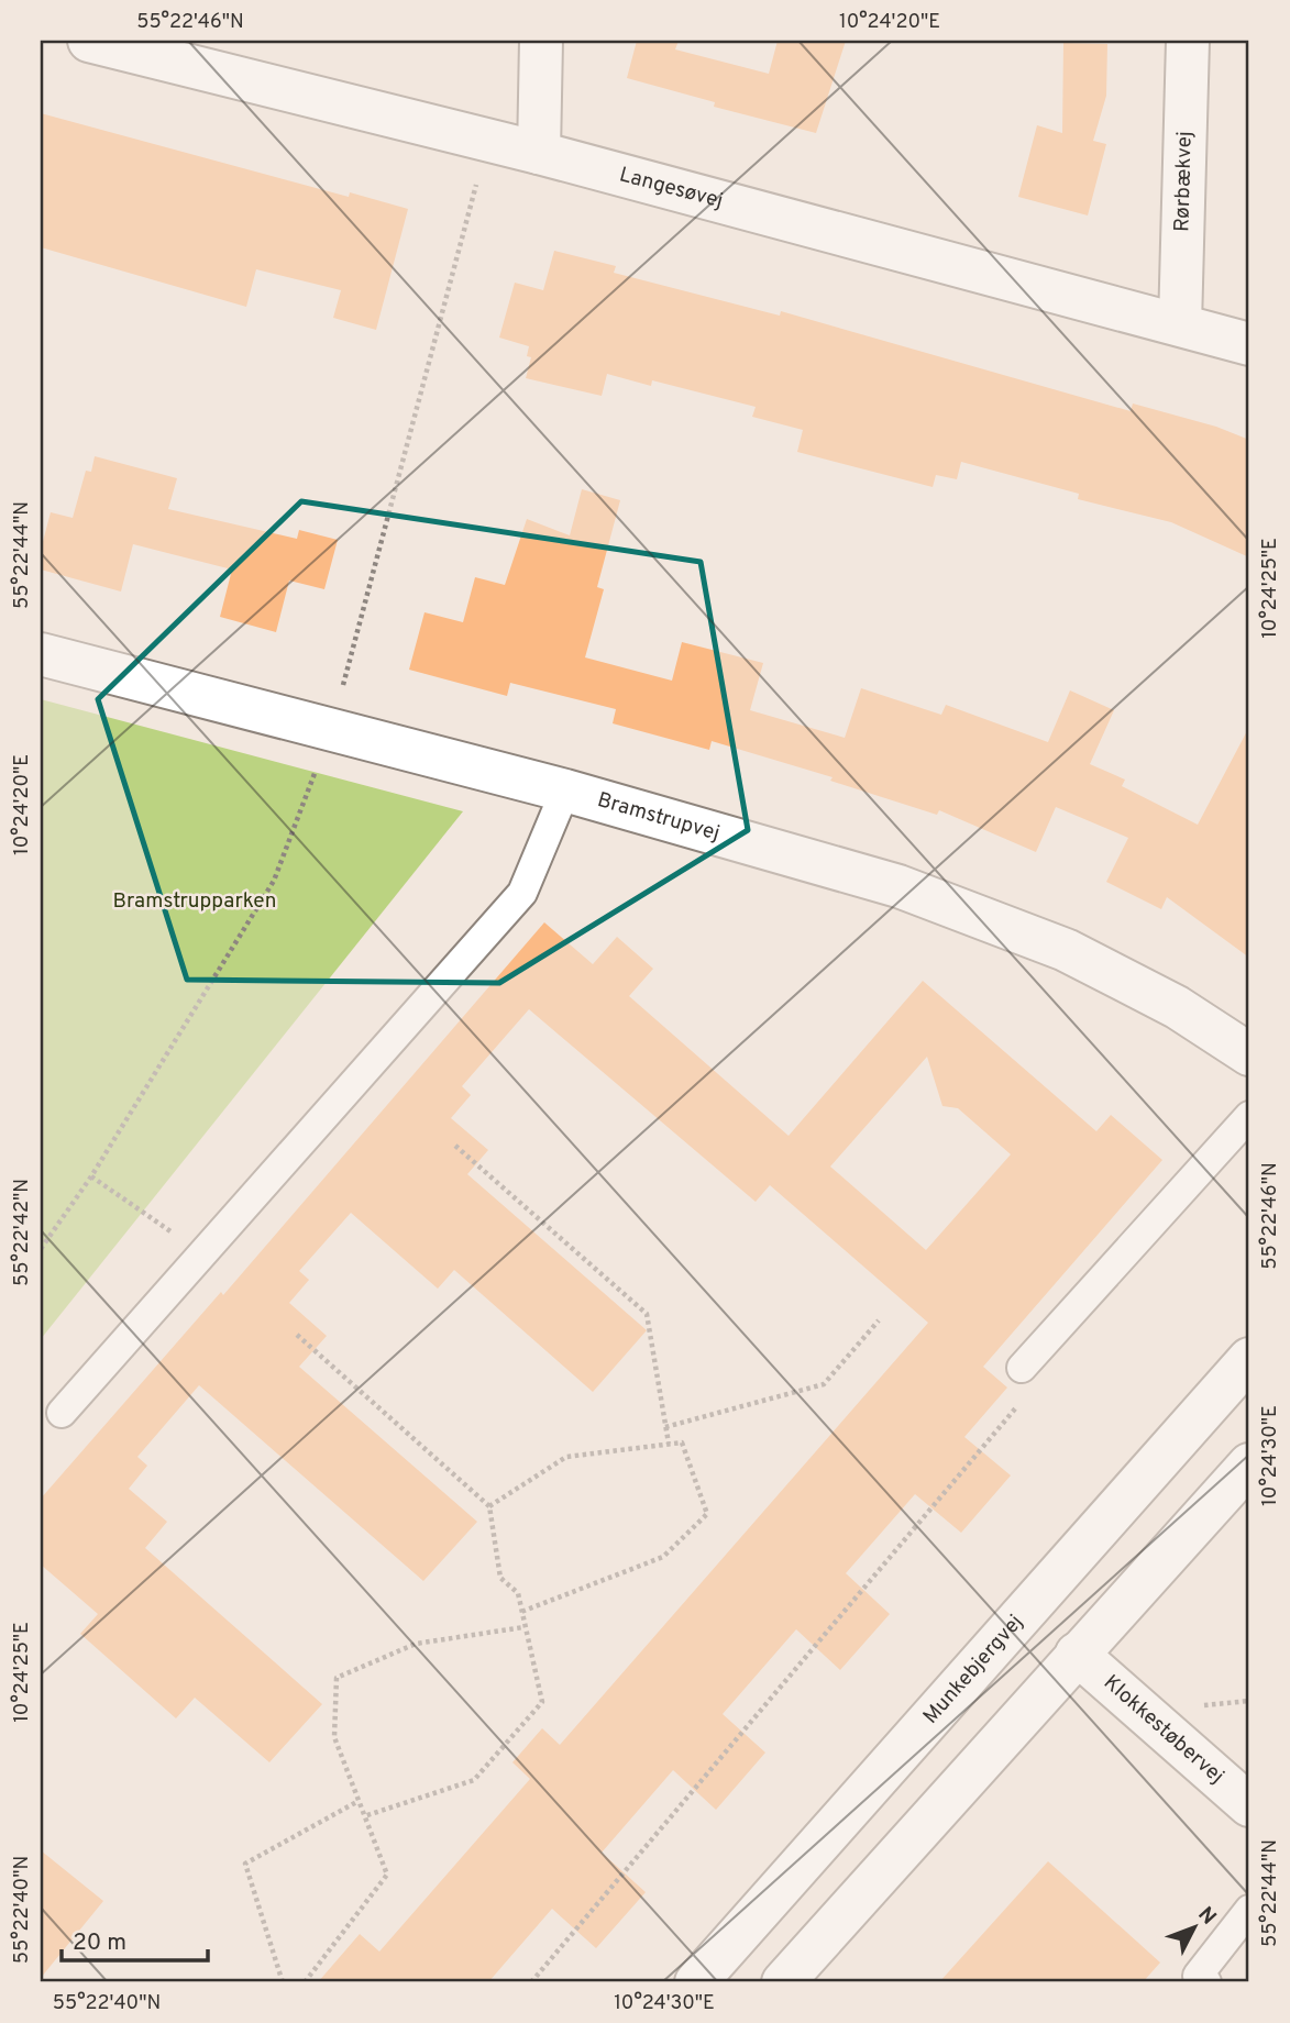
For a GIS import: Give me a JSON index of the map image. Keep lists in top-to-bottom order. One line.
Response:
{"streets":{"street":["Rørbækvej","Langesøvej","Bramstrupvej","Munkebjergvej","Klokkestøbervej"]},"crossings":[["Rørbækvej","Langesøvej"]],"parks":["Bramstrupparken"],"scale_bar":"20 m","north":"top right","coordinates":["55°22'46\"N","10°24'20\"E","55°22'44\"N","10°24'25\"E","55°22'42\"N","10°24'30\"E","55°22'40\"N"]}
